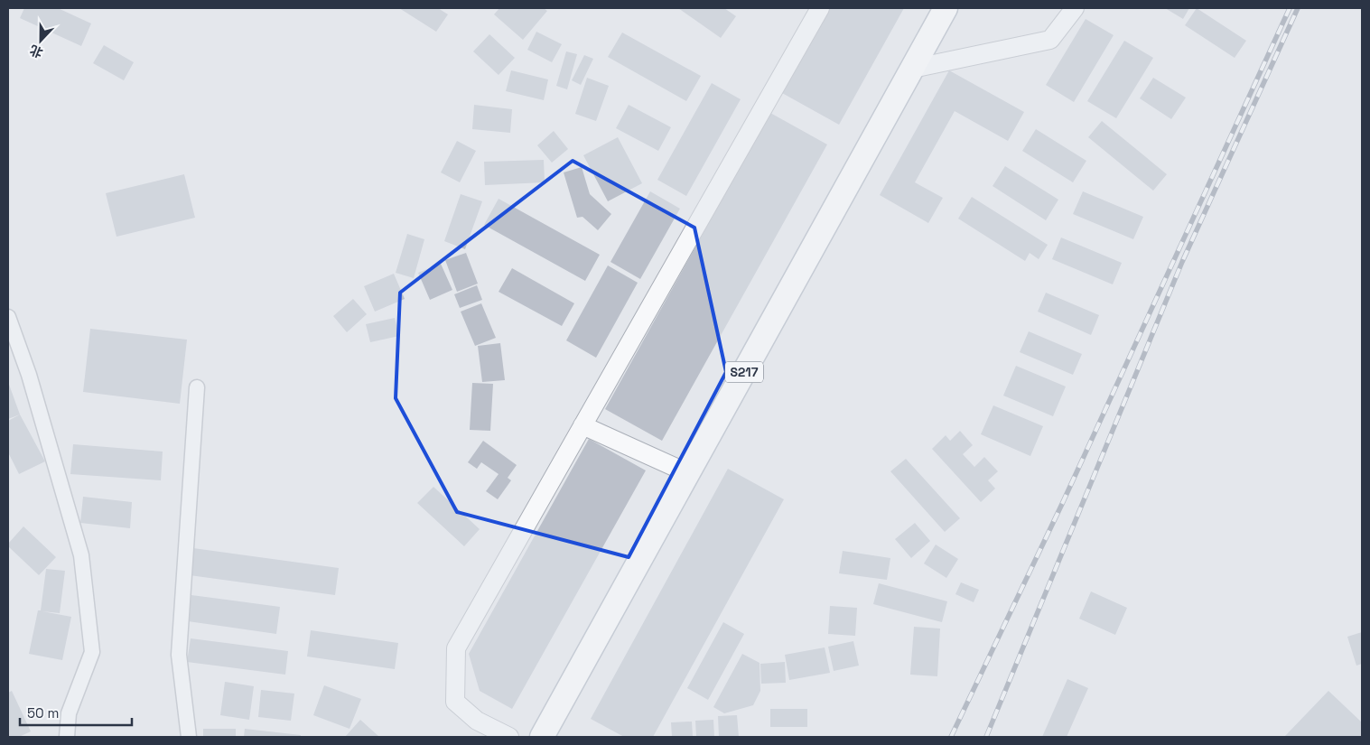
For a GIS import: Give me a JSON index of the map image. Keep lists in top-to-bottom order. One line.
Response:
{"streets":{"main road":["S217"]},"scale_bar":"50 m","north":"bottom"}
